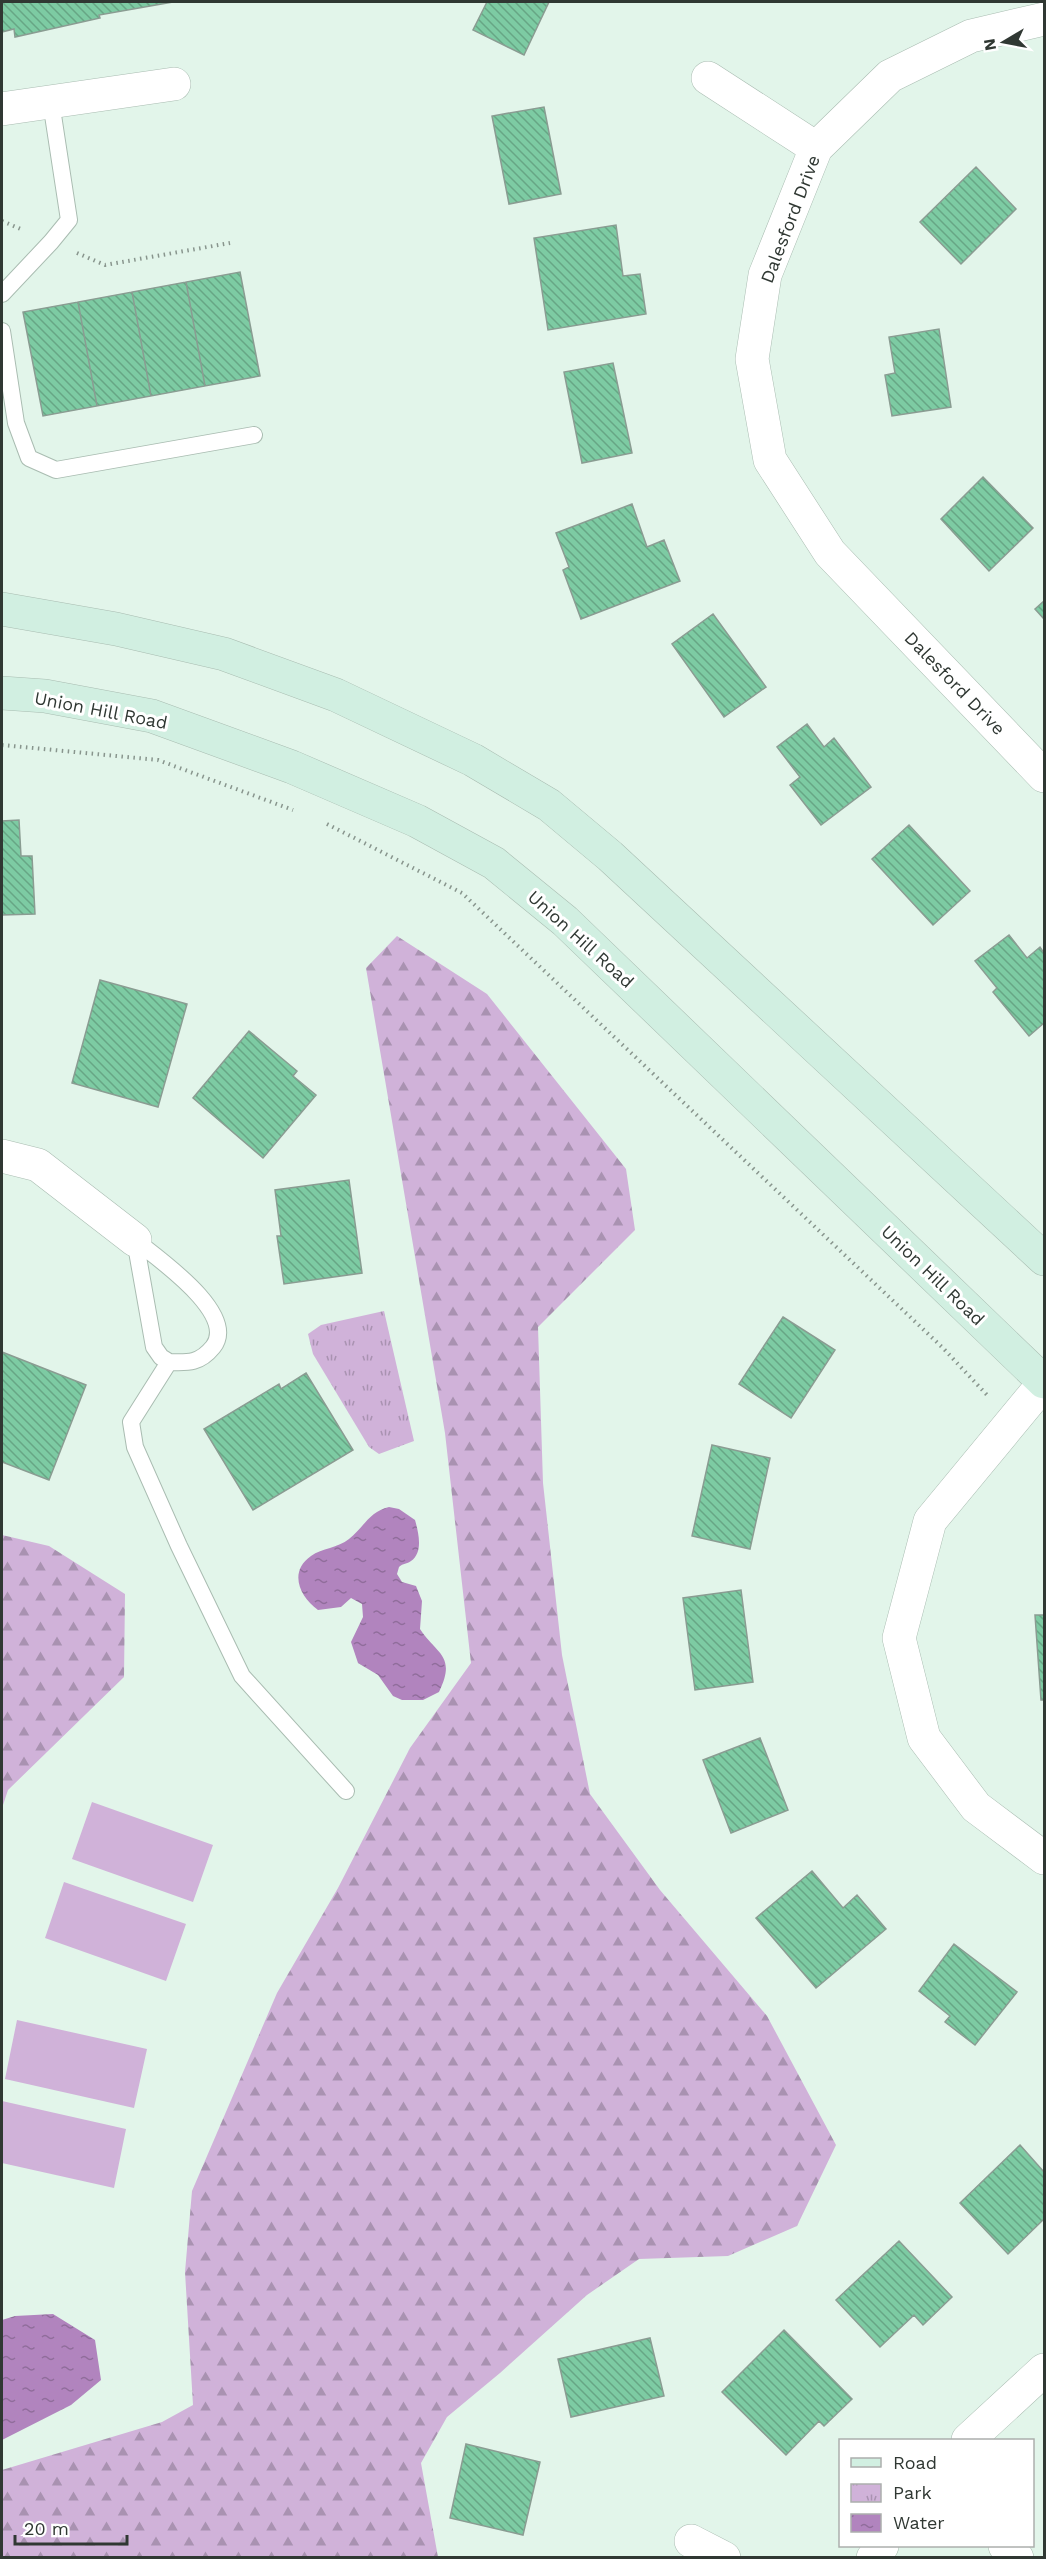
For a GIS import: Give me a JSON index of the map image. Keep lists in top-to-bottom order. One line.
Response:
{"streets":{"street":["Dalesford Drive","Union Hill Road"]},"legend":["Road","Park","Water"],"scale_bar":"20 m","north":"left"}
